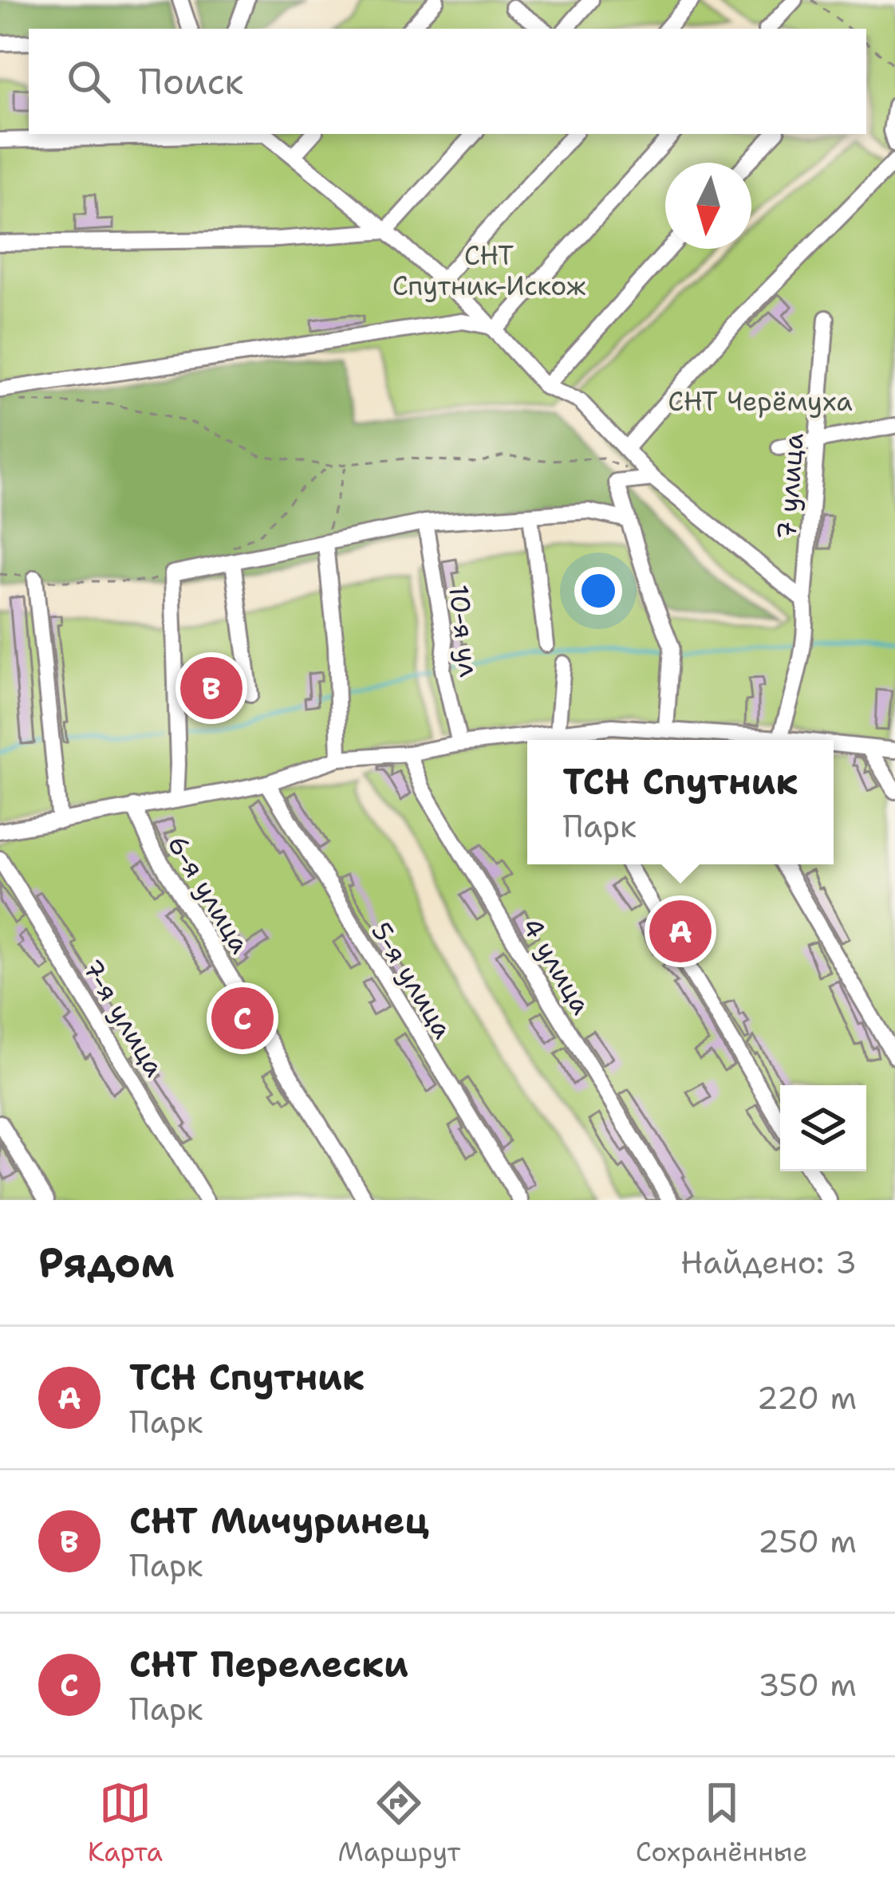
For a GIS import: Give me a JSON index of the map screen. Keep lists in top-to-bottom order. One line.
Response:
{"streets":{"street":["7 улица","10-я ул","6-я улица","4 улица","5-я улица","7-я улица"]},"parks":["СНТ Спутник-Искож","СНТ Черёмуха"],"north":"bottom","page":{"search":"Поиск","pins":["B","A","C"],"popup":["ТСН Спутник","Парк"],"heading":["Рядом","Найдено: 3"],"list":[{"mark":"A","name":"ТСН Спутник","note":"Парк","value":"220 m"},{"mark":"B","name":"СНТ Мичуринец","note":"Парк","value":"250 m"},{"mark":"C","name":"СНТ Перелески","note":"Парк","value":"350 m"}],"nav":["Карта","Маршрут","Сохранённые"]}}
